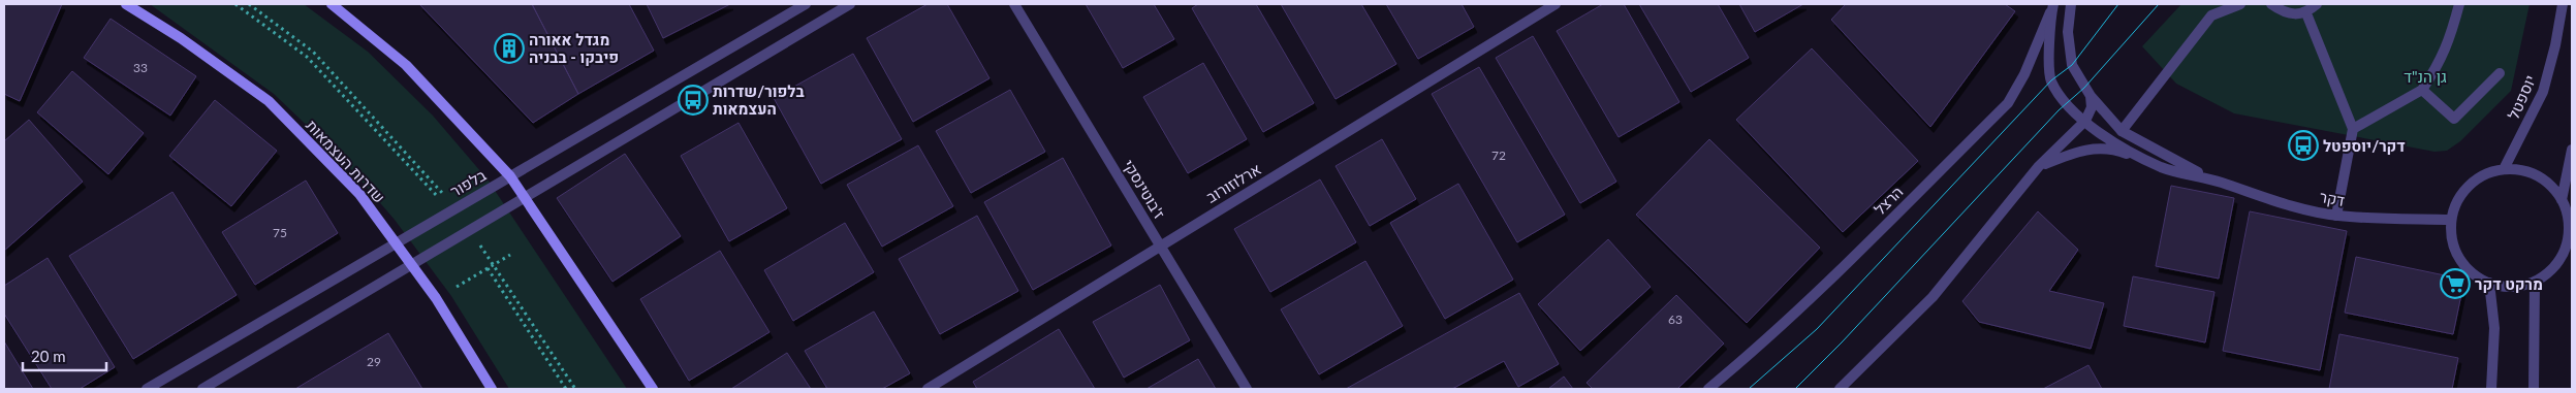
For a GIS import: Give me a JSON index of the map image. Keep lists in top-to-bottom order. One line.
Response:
{"streets":{"main road":["שדרות העצמאות"],"street":["יוספטל","בלפור","ארלוזורוב","ז'בוטינסקי","דקר","הרצל"]},"crossings":[["יוספטל","דקר"],["שדרות העצמאות","בלפור"],["ארלוזורוב","ז'בוטינסקי"],["דקר","הרצל"]],"parks":["גן הנ\"ד"],"places":{"building":["מגדל אאורה פיבקו - בבניה"],"bus stop":["בלפור/שדרות העצמאות","דקר/יוספטל"],"supermarket":["מרקט דקר"]},"house_numbers":["33","72","75","63","29"],"scale_bar":"20 m"}
